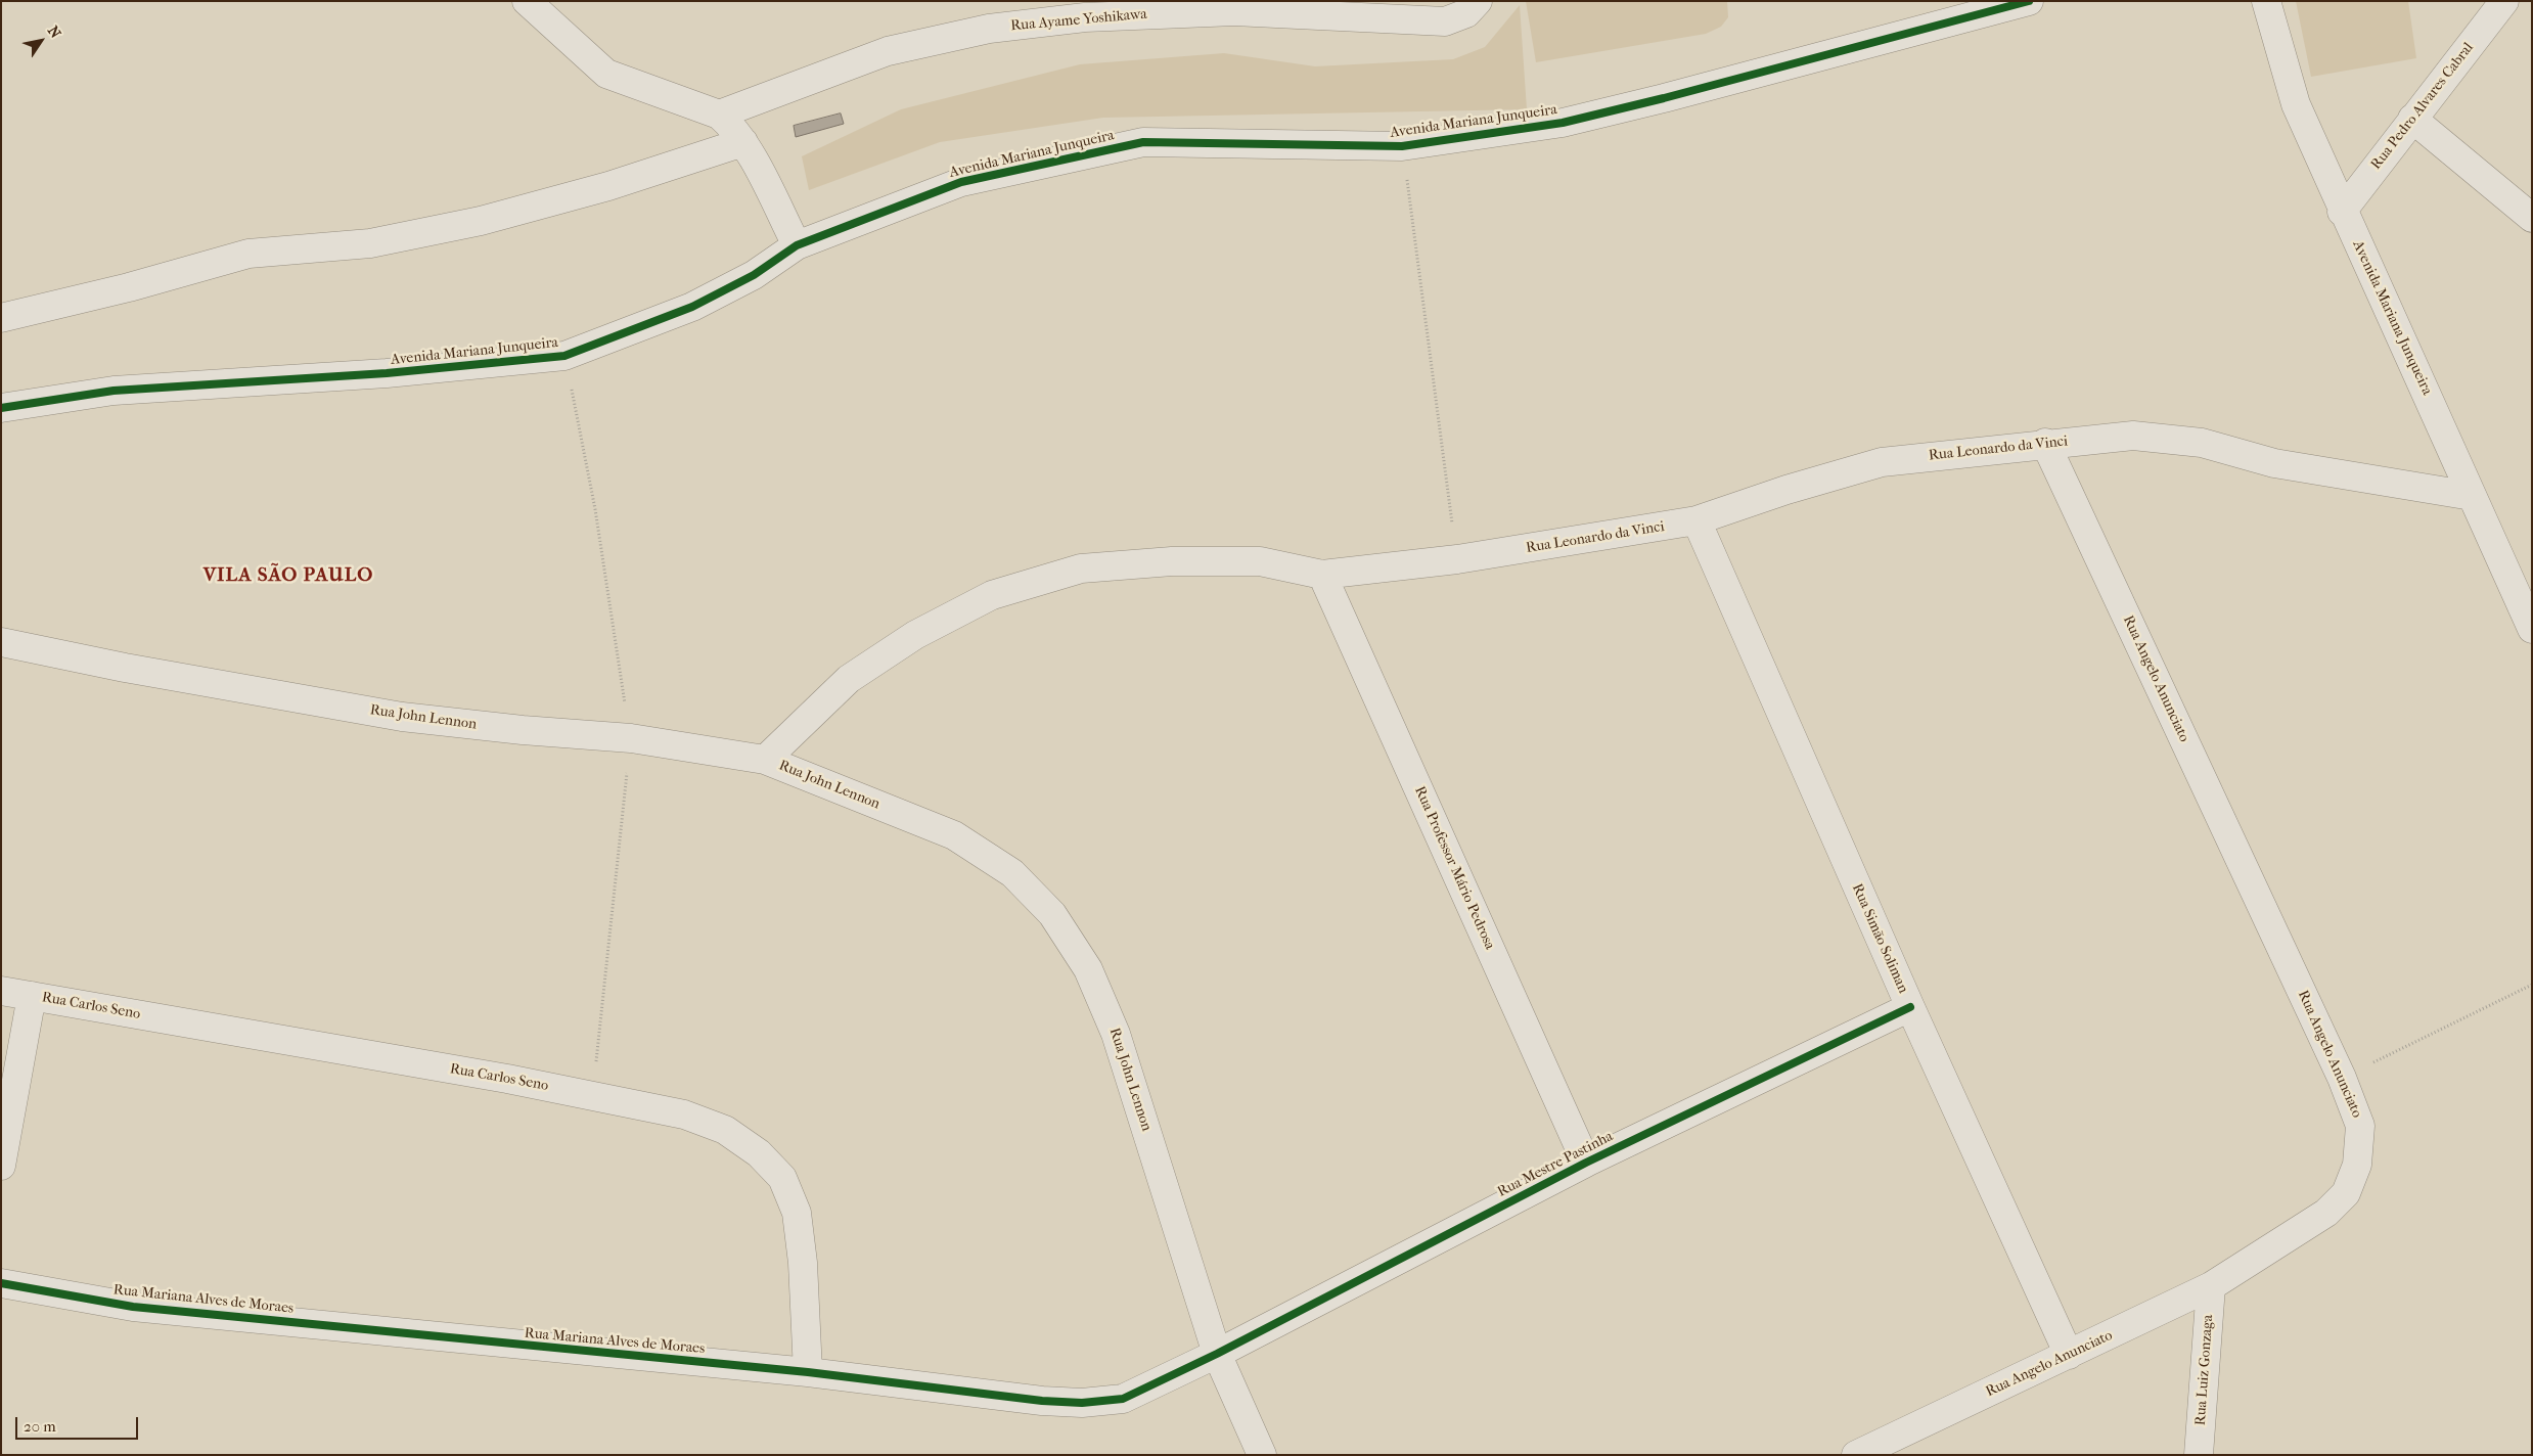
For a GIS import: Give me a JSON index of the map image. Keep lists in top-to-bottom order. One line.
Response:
{"streets":{"street":["Rua Ayame Yoshikawa","Rua Pedro Alvares Cabral","Avenida Mariana Junqueira","Rua Leonardo da Vinci","Rua Angelo Anunciato","Rua John Lennon","Rua Professor Mário Pedrosa","Rua Simão Soliman","Rua Carlos Seno","Rua Mestre Pastinha","Rua Mariana Alves de Moraes","Rua Luiz Gonzaga"]},"crossings":[["Rua Pedro Alvares Cabral","Avenida Mariana Junqueira"],["Avenida Mariana Junqueira","Rua Leonardo da Vinci"],["Rua Leonardo da Vinci","Rua Angelo Anunciato"],["Rua Leonardo da Vinci","Rua John Lennon"],["Rua Leonardo da Vinci","Rua Professor Mário Pedrosa"],["Rua Leonardo da Vinci","Rua Simão Soliman"],["Rua Angelo Anunciato","Rua Simão Soliman"],["Rua Angelo Anunciato","Rua Luiz Gonzaga"],["Rua John Lennon","Rua Mestre Pastinha"],["Rua John Lennon","Rua Mariana Alves de Moraes"],["Rua Professor Mário Pedrosa","Rua Mestre Pastinha"],["Rua Simão Soliman","Rua Mestre Pastinha"],["Rua Carlos Seno","Rua Mariana Alves de Moraes"],["Rua Mestre Pastinha","Rua Mariana Alves de Moraes"]],"districts":["VILA SÃO PAULO"],"scale_bar":"20 m","north":"top right"}
